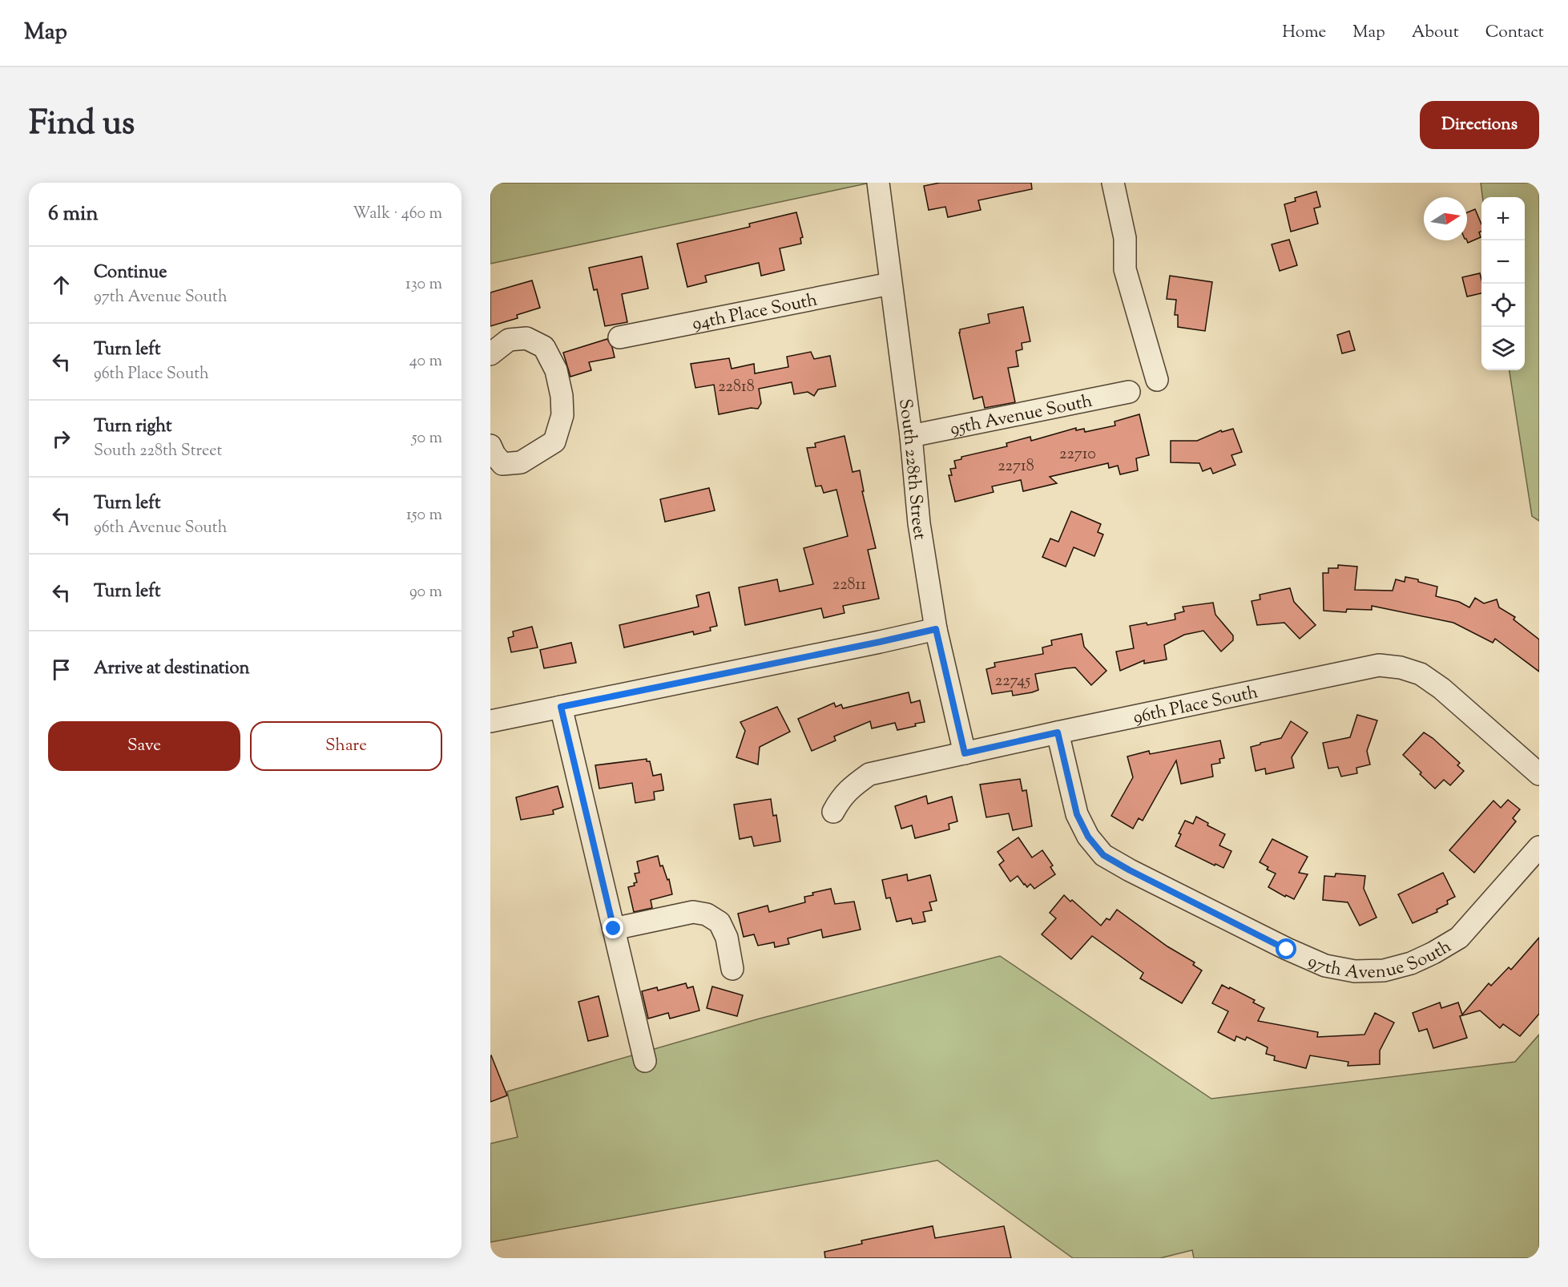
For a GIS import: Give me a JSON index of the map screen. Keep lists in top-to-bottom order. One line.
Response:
{"streets":{"street":["94th Place South","95th Avenue South","South 228th Street","96th Place South","97th Avenue South"]},"crossings":[["94th Place South","South 228th Street"],["95th Avenue South","South 228th Street"],["South 228th Street","96th Place South"],["96th Place South","97th Avenue South"]],"house_numbers":["22818","22710","22718","22811","22745"],"north":"right","page":{"header":"Map","nav":["Home","Map","About","Contact"],"title":"Find us","buttons":["Directions",["Save","Share"]],"heading":["6 min","Walk · 460 m"],"map_buttons":["+","−"],"list":[["Continue","97th Avenue South","130 m"],["Turn left","96th Place South","40 m"],["Turn right","South 228th Street","50 m"],["Turn left","96th Avenue South","150 m"],["Turn left","90 m"],"Arrive at destination"]}}
